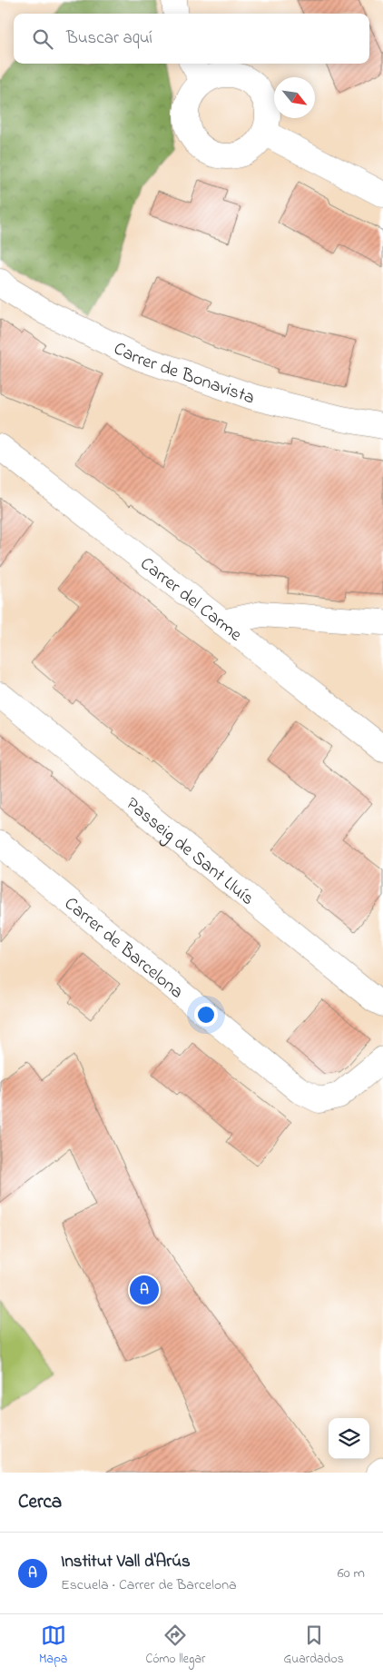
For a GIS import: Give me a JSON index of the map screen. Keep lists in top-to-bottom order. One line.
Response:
{"streets":{"street":["Carrer de Bonavista","Carrer del Carme","Passeig de Sant Lluís","Carrer de Barcelona"]},"north":"bottom right","page":{"search":"Buscar aquí","pins":"A","heading":"Cerca","list":[{"mark":"A","name":"Institut Vall d'Arús","note":"Escuela · Carrer de Barcelona","value":"60 m"}],"nav":["Mapa","Cómo llegar","Guardados"]}}
